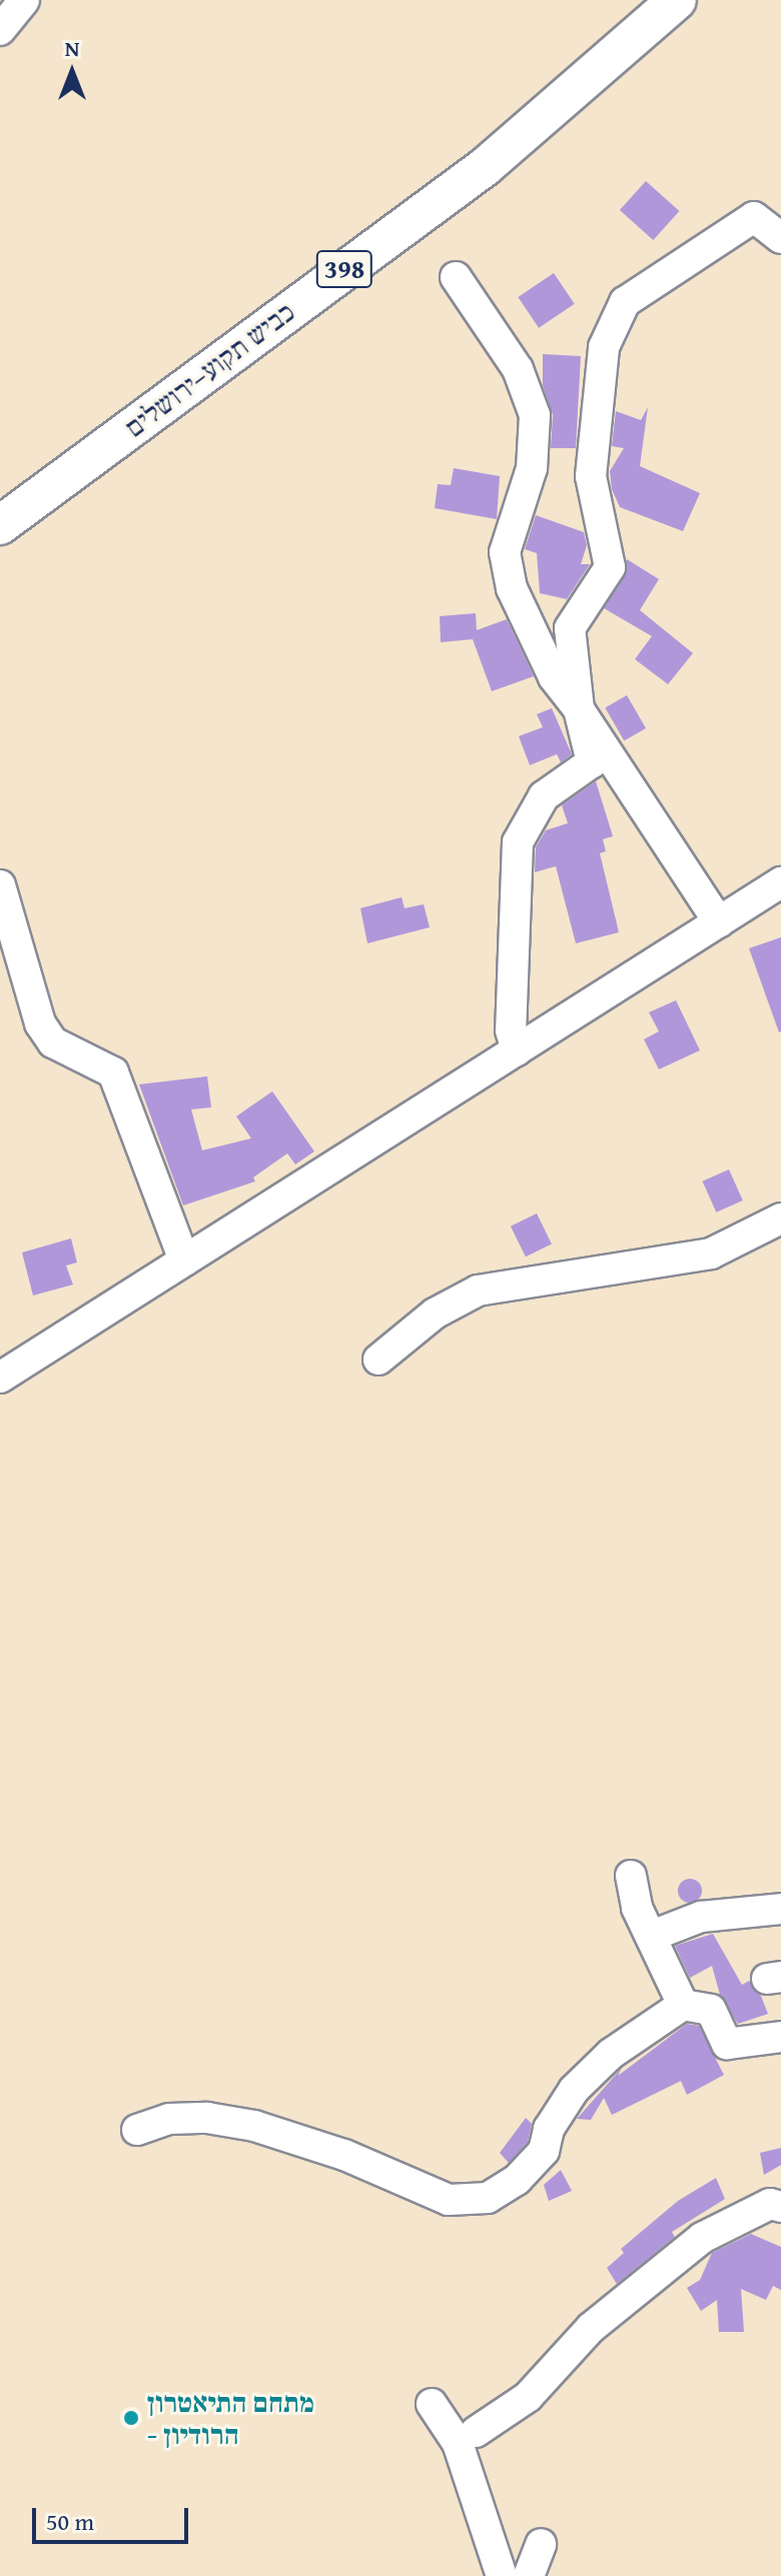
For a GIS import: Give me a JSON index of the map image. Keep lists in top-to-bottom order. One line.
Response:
{"streets":{"main road":["398","כביש תקוע–ירושלים"]},"places":["מתחם התיאטרון - הרודיון"],"scale_bar":"50 m","north":"top"}
